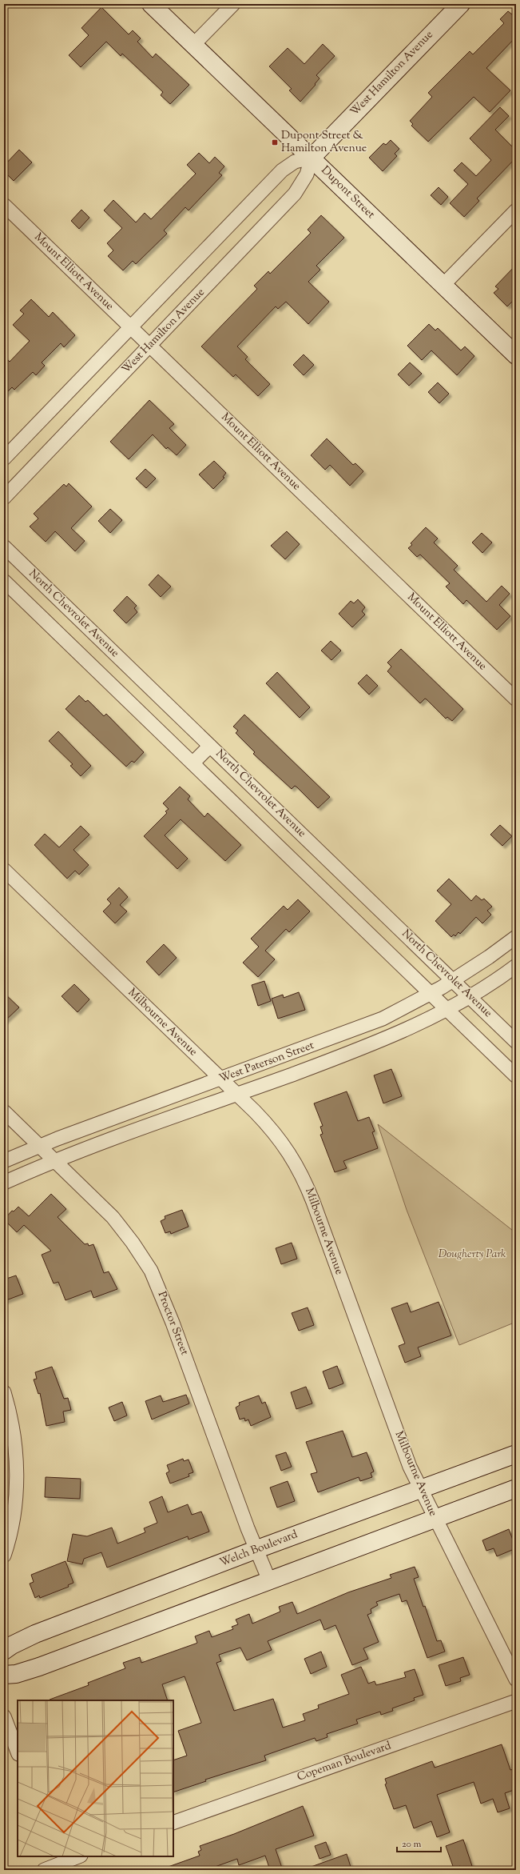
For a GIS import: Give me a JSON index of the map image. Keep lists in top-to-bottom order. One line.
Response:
{"streets":{"main road":["West Hamilton Avenue","Dupont Street","Welch Boulevard"],"street":["Mount Elliott Avenue","North Chevrolet Avenue","Milbourne Avenue","West Paterson Street","Proctor Street","Copeman Boulevard"]},"crossings":[["West Hamilton Avenue","Dupont Street"],["West Hamilton Avenue","Mount Elliott Avenue"],["North Chevrolet Avenue","West Paterson Street"],["Milbourne Avenue","West Paterson Street"],["Milbourne Avenue","Welch Boulevard"],["West Paterson Street","Proctor Street"],["Proctor Street","Welch Boulevard"]],"parks":["Dougherty Park"],"places":{"transit":["Dupont Street & Hamilton Avenue"]},"scale_bar":"20 m"}
